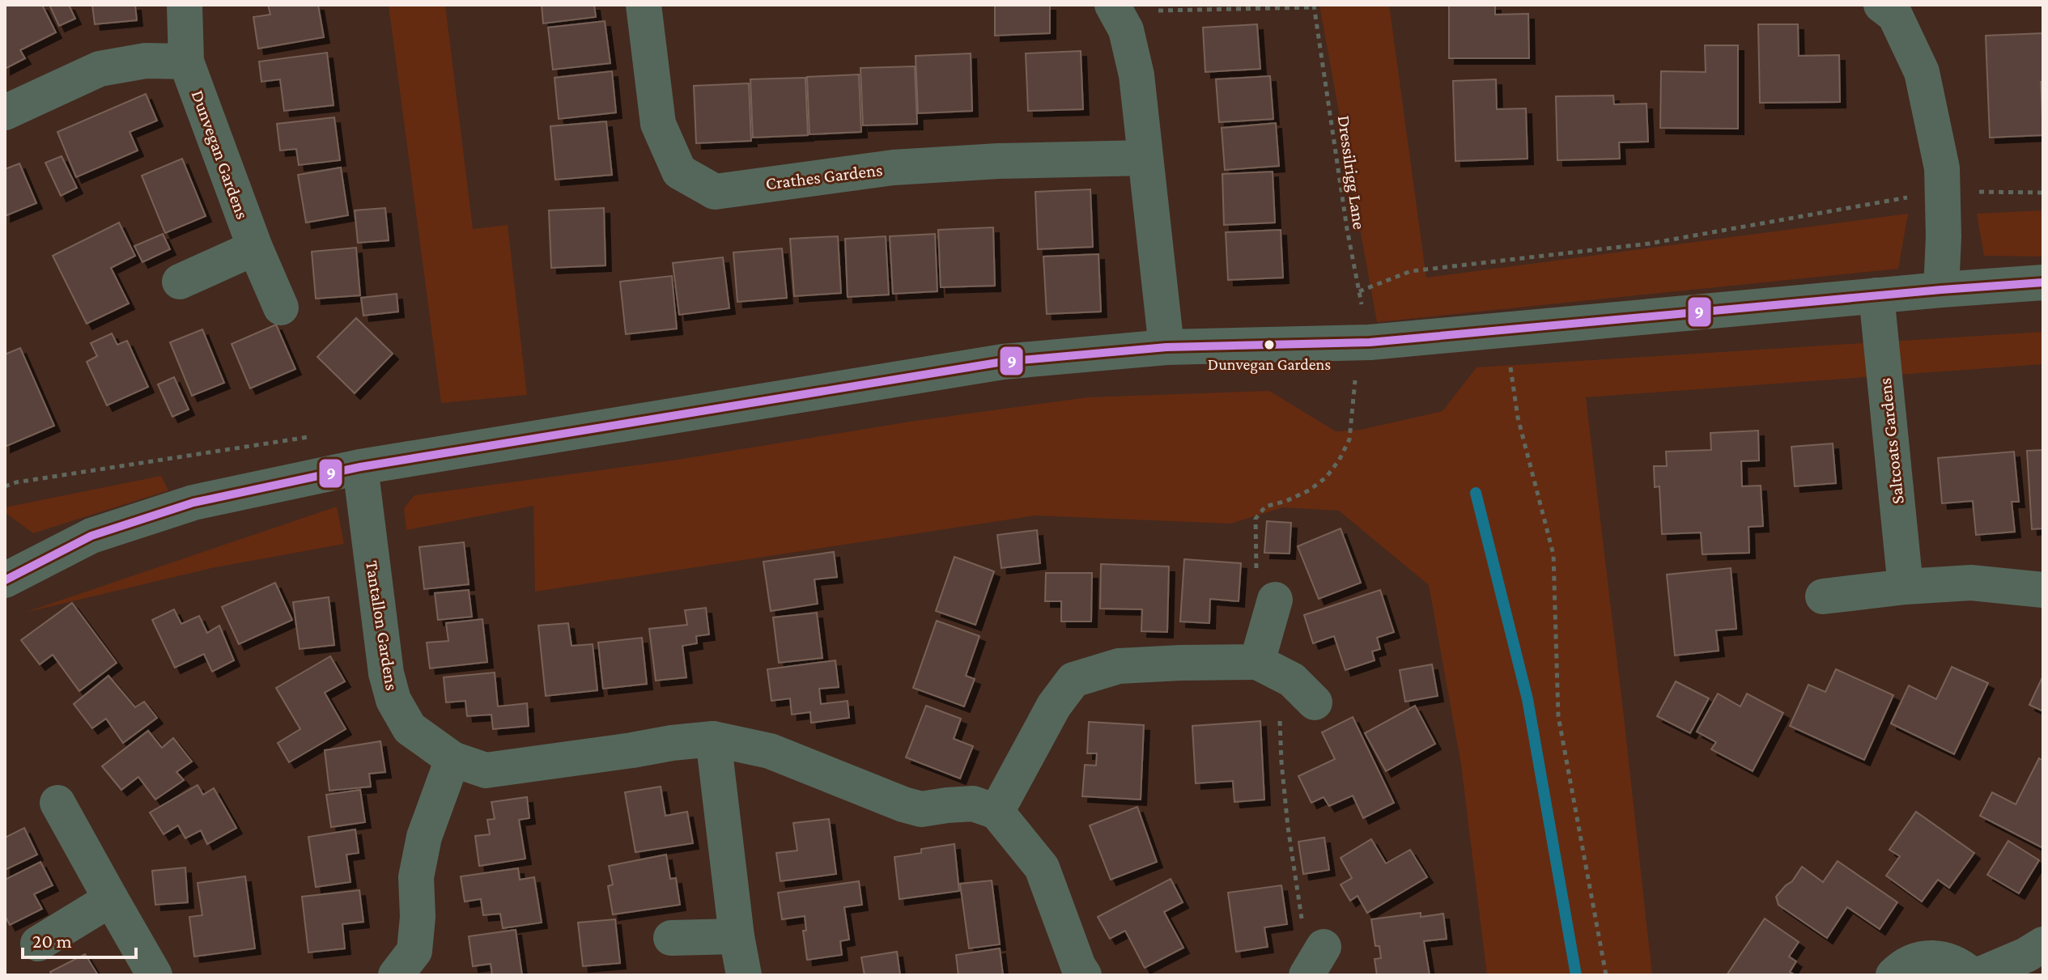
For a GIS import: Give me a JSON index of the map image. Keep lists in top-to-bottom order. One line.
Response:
{"streets":{"street":["Dunvegan Gardens","Crathes Gardens","Saltcoats Gardens","Tantallon Gardens"],"path":["Dressilrigg Lane"]},"places":["Dunvegan Gardens"],"lines":["transit line 9"],"scale_bar":"20 m"}
